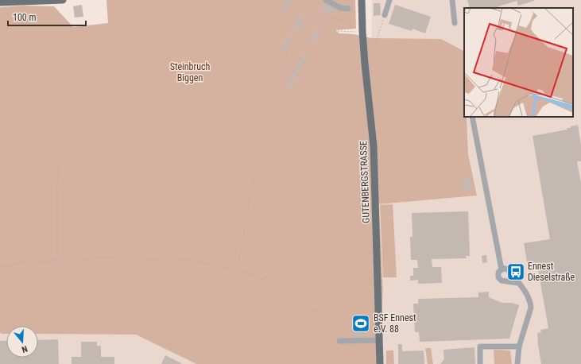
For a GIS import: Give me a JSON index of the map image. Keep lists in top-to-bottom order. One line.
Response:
{"streets":{"main road":["GUTENBERGSTRASSE"]},"parks":["Steinbruch Biggen"],"places":{"bus stop":["Ennest Dieselstraße"],"sports":["BSF Ennest e.V. 88"]},"scale_bar":"100 m","north":"bottom"}
